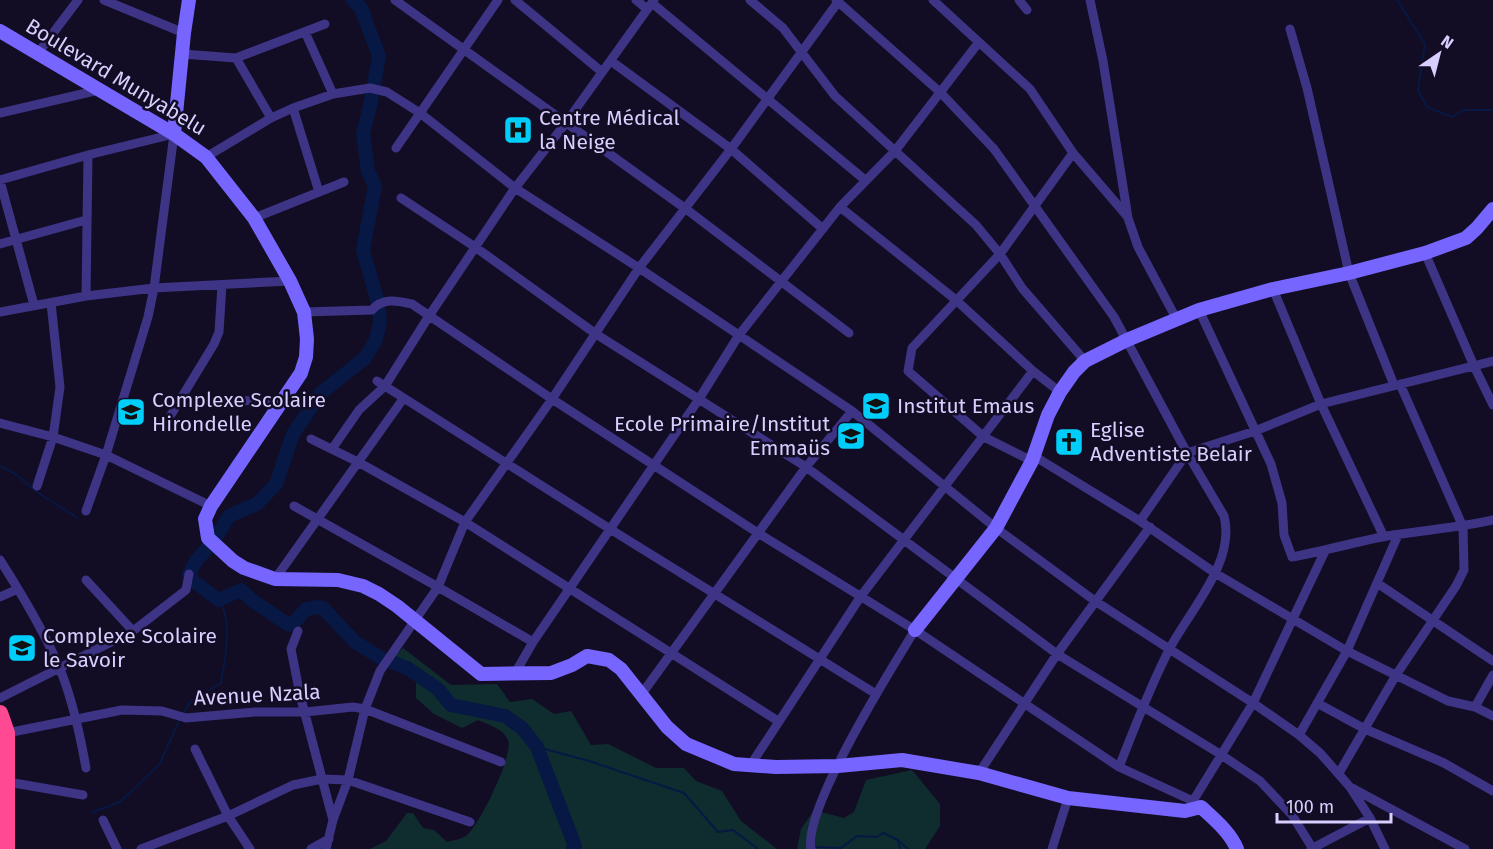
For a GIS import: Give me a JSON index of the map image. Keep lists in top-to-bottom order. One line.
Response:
{"streets":{"street":["Boulevard Munyabelu","Avenue Nzala"]},"places":{"hospital":["Centre Médical la Neige"],"school or university":["Institut Emaus","Complexe Scolaire Hirondelle","Ecole Primaire/Institut Emmaüs","Complexe Scolaire le Savoir"],"church":["Eglise Adventiste Belair"]},"scale_bar":"100 m","north":"top right"}
